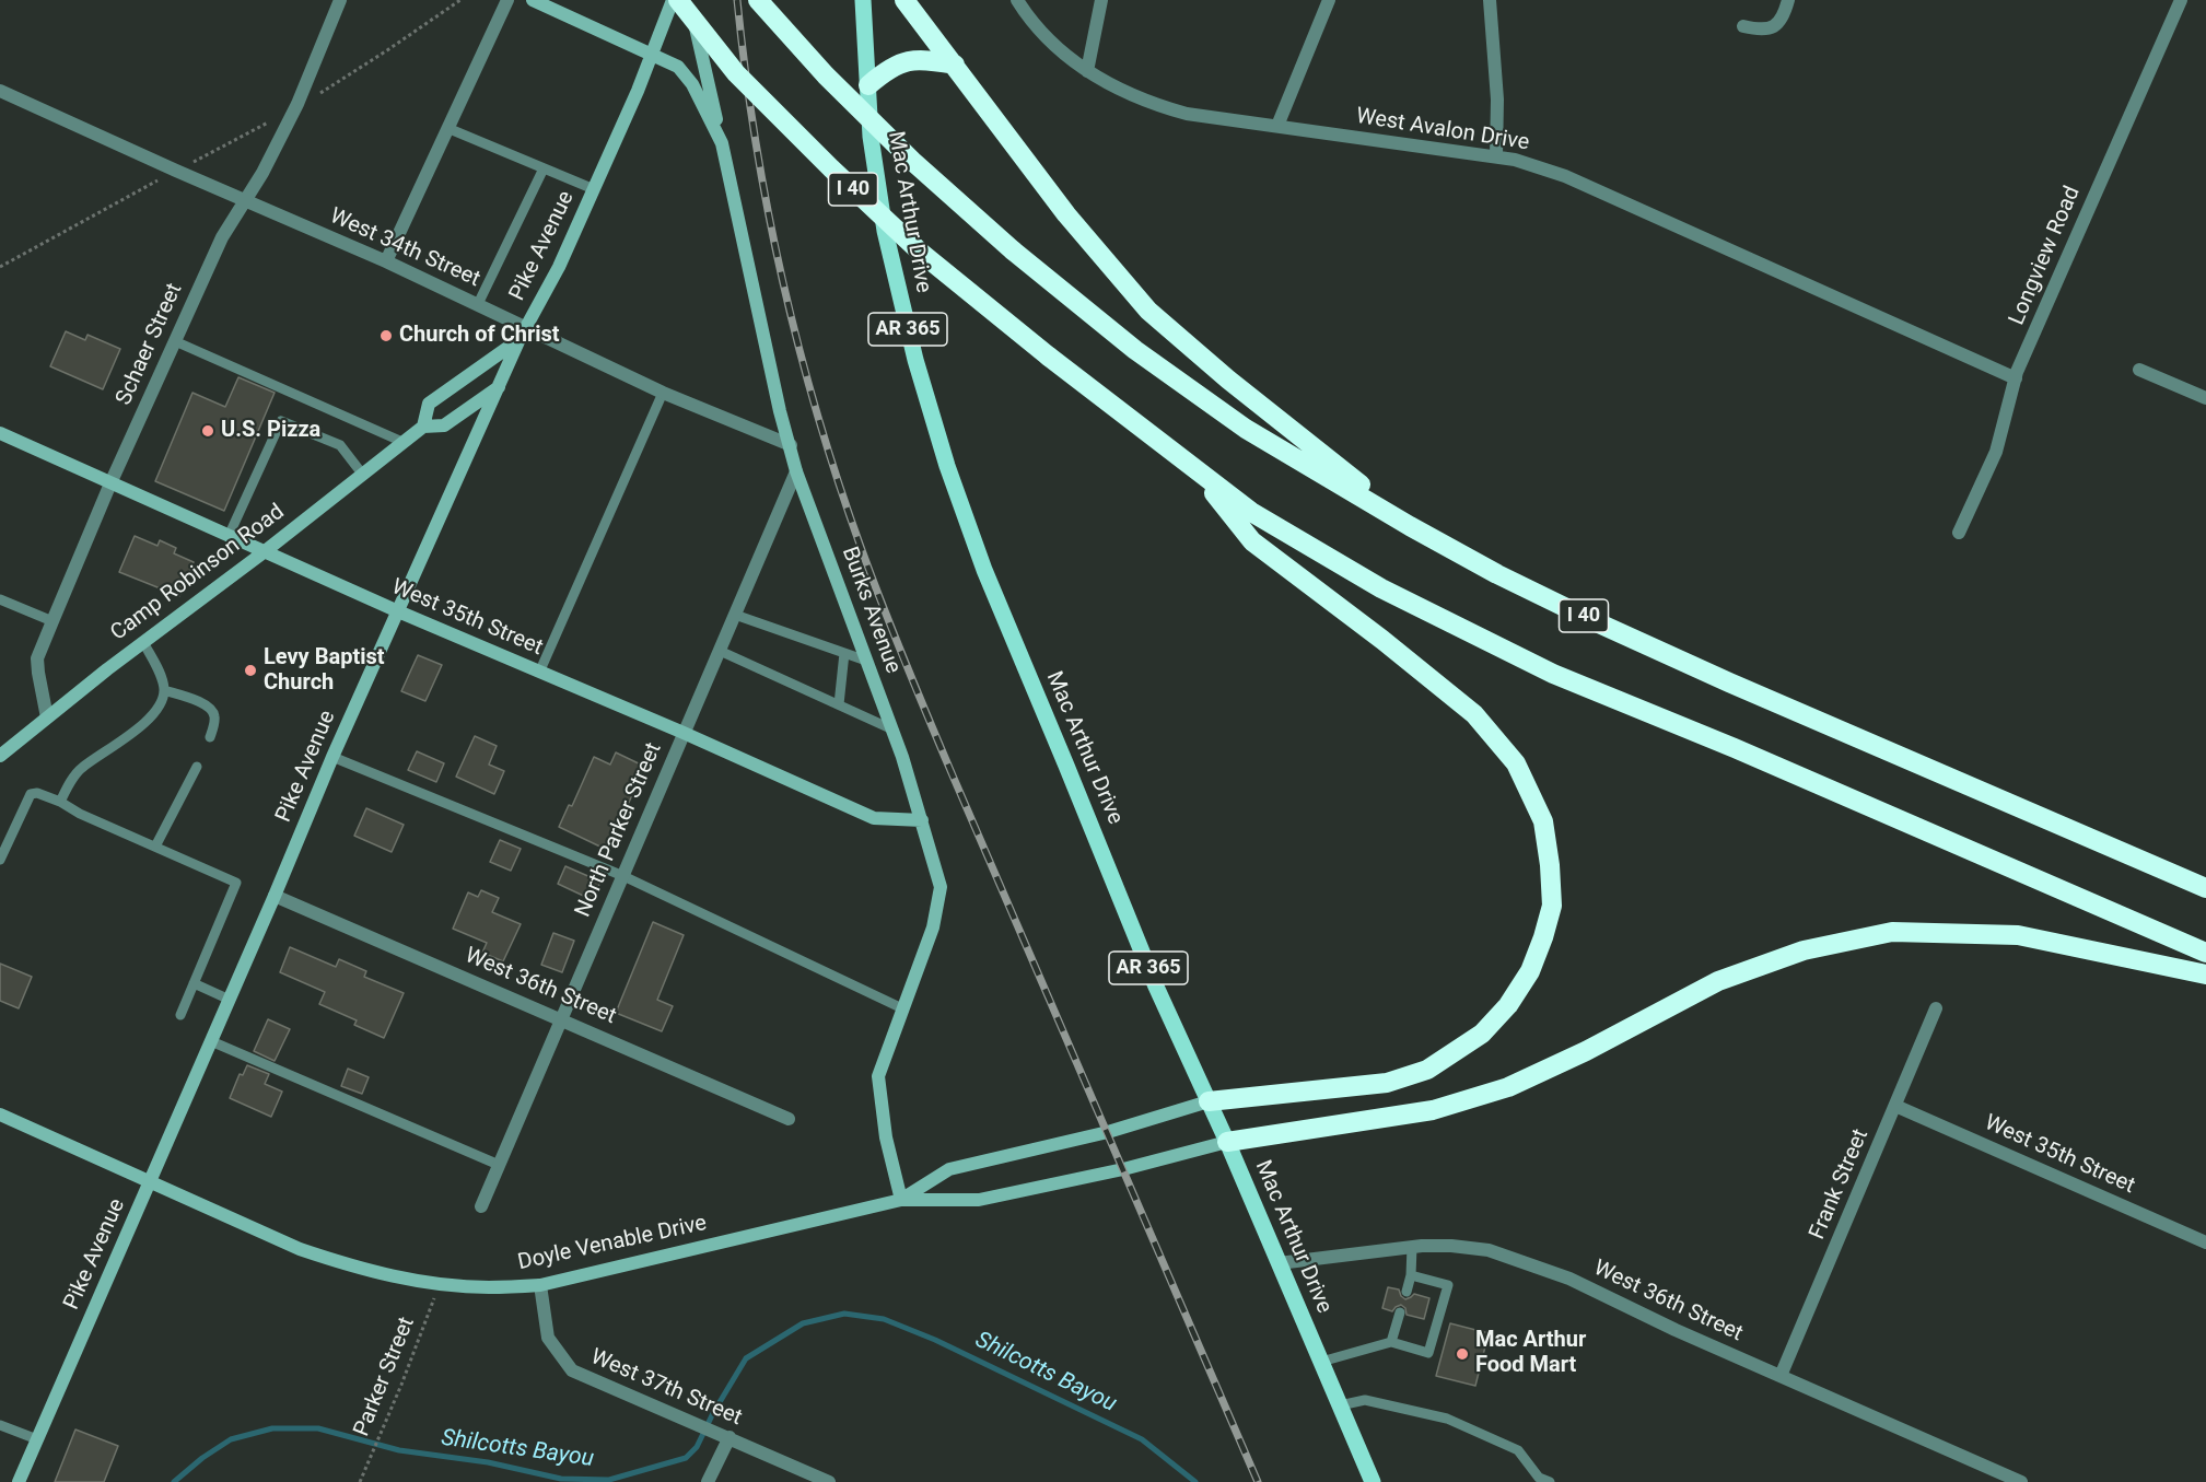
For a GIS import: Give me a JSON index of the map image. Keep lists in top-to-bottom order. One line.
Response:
{"streets":{"highway":["I 40"],"main road":["Mac Arthur Drive","Pike Avenue","AR 365","Camp Robinson Road","Burks Avenue","West 35th Street","Doyle Venable Drive"],"street":["West Avalon Drive","West 34th Street","Longview Road","Schaer Street","North Parker Street","West 36th Street","Frank Street","West 37th Street"],"path":["Parker Street"]},"crossings":[["West Avalon Drive","Longview Road"],["Mac Arthur Drive","West 36th Street"],["Mac Arthur Drive","Doyle Venable Drive"],["Pike Avenue","West 34th Street"],["Pike Avenue","Camp Robinson Road"],["Pike Avenue","Burks Avenue"],["Pike Avenue","West 35th Street"],["Pike Avenue","West 36th Street"],["Pike Avenue","Doyle Venable Drive"],["West 34th Street","Schaer Street"],["West 34th Street","Camp Robinson Road"],["West 34th Street","Burks Avenue"],["Schaer Street","Camp Robinson Road"],["Schaer Street","West 35th Street"],["Camp Robinson Road","West 35th Street"],["Burks Avenue","West 35th Street"],["Burks Avenue","North Parker Street"],["Burks Avenue","Doyle Venable Drive"],["West 35th Street","North Parker Street"],["West 35th Street","Frank Street"],["North Parker Street","West 36th Street"],["West 36th Street","Frank Street"],["Doyle Venable Drive","Parker Street"],["Doyle Venable Drive","West 37th Street"]],"water":["Shilcotts Bayou"],"places":["Church of Christ","U.S. Pizza","Levy Baptist Church","Mac Arthur Food Mart"]}
